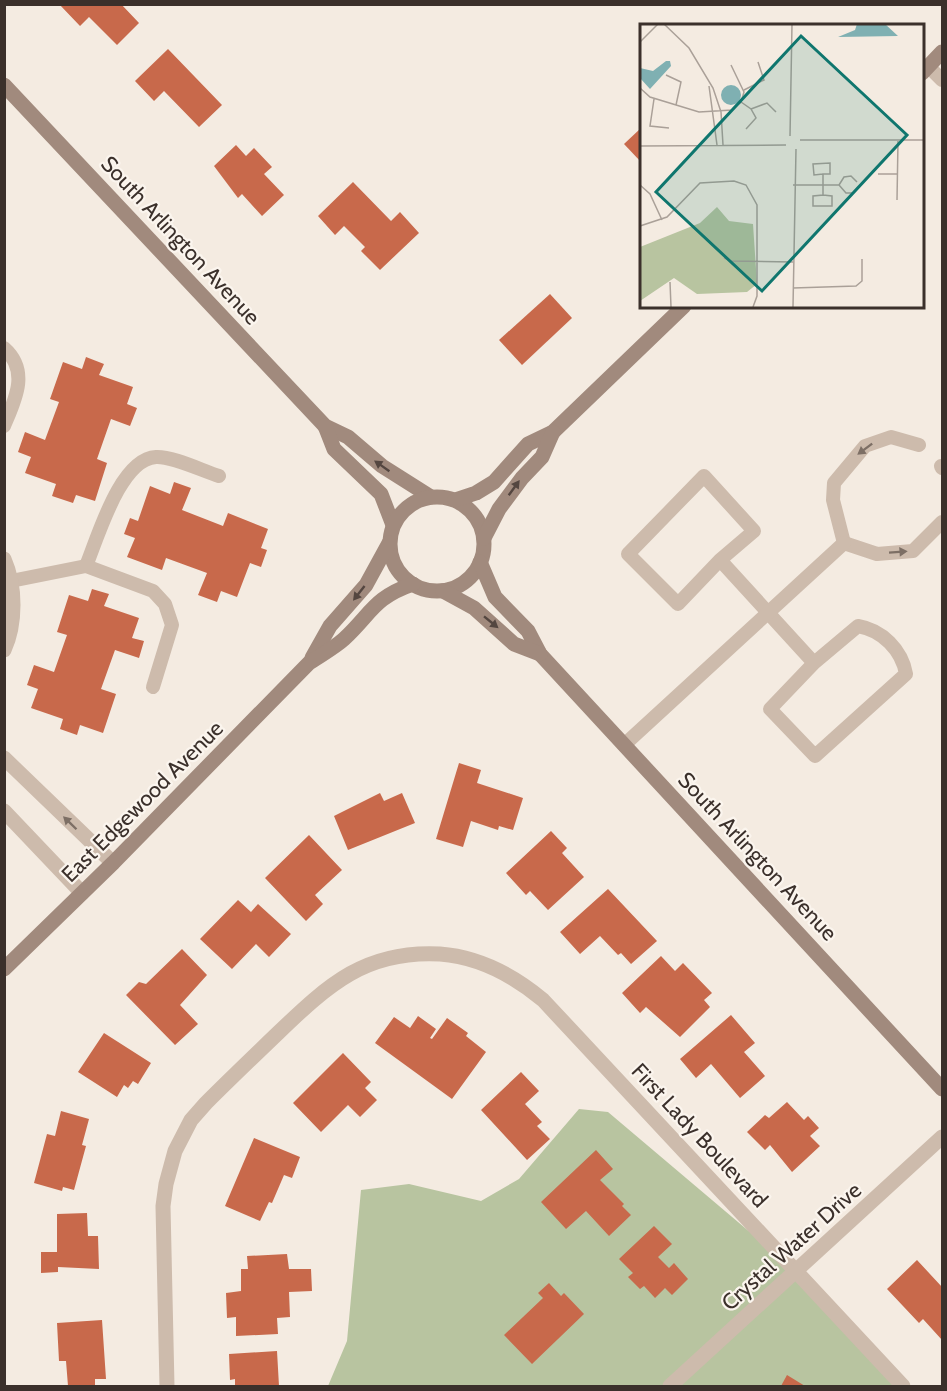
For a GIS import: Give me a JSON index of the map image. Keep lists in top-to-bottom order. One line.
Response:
{"streets":{"main road":["South Arlington Avenue","East Edgewood Avenue"],"street":["First Lady Boulevard","Crystal Water Drive"]},"crossings":[["First Lady Boulevard","Crystal Water Drive"]]}
